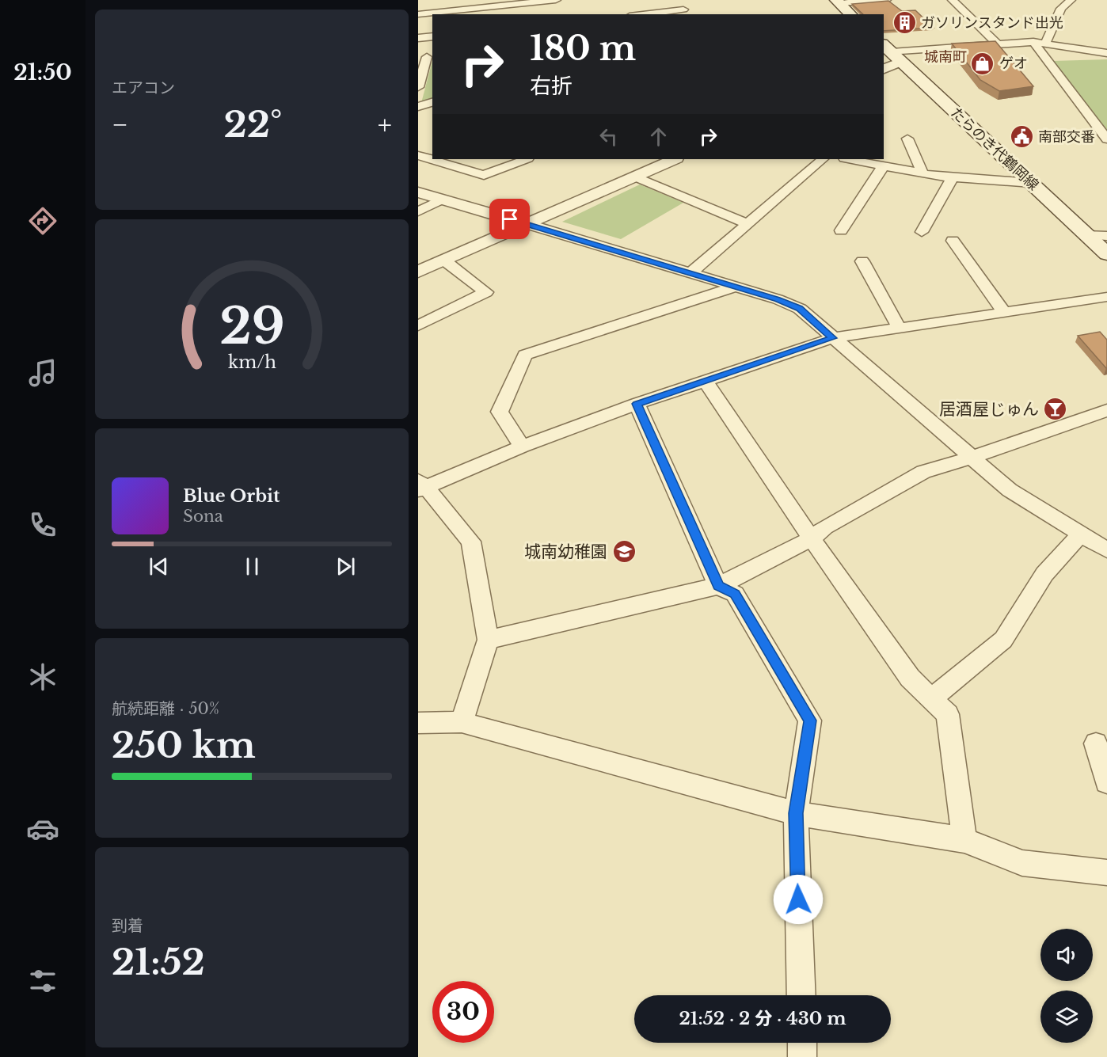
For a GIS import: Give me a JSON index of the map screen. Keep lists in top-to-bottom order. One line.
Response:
{"streets":{"main road":["たらのき代鶴岡線"]},"districts":["城南町"],"places":{"building":["ガソリンスタンド出光"],"shop":["ゲオ"],"public building":["南部交番"],"bar":["居酒屋じゅん"],"school or university":["城南幼稚園"]},"page":{"tabs":"21:50","tile":["エアコン",["航続距離 · 50%","250 km"],["到着","21:52"]],"turn":["180 m","右折"],"heat":["−","22°","+"],"song":["Blue Orbit","Sona"],"limit":"30","trip":"21:52 · 2 分 · 430 m","gauge":["29","km/h"]}}
